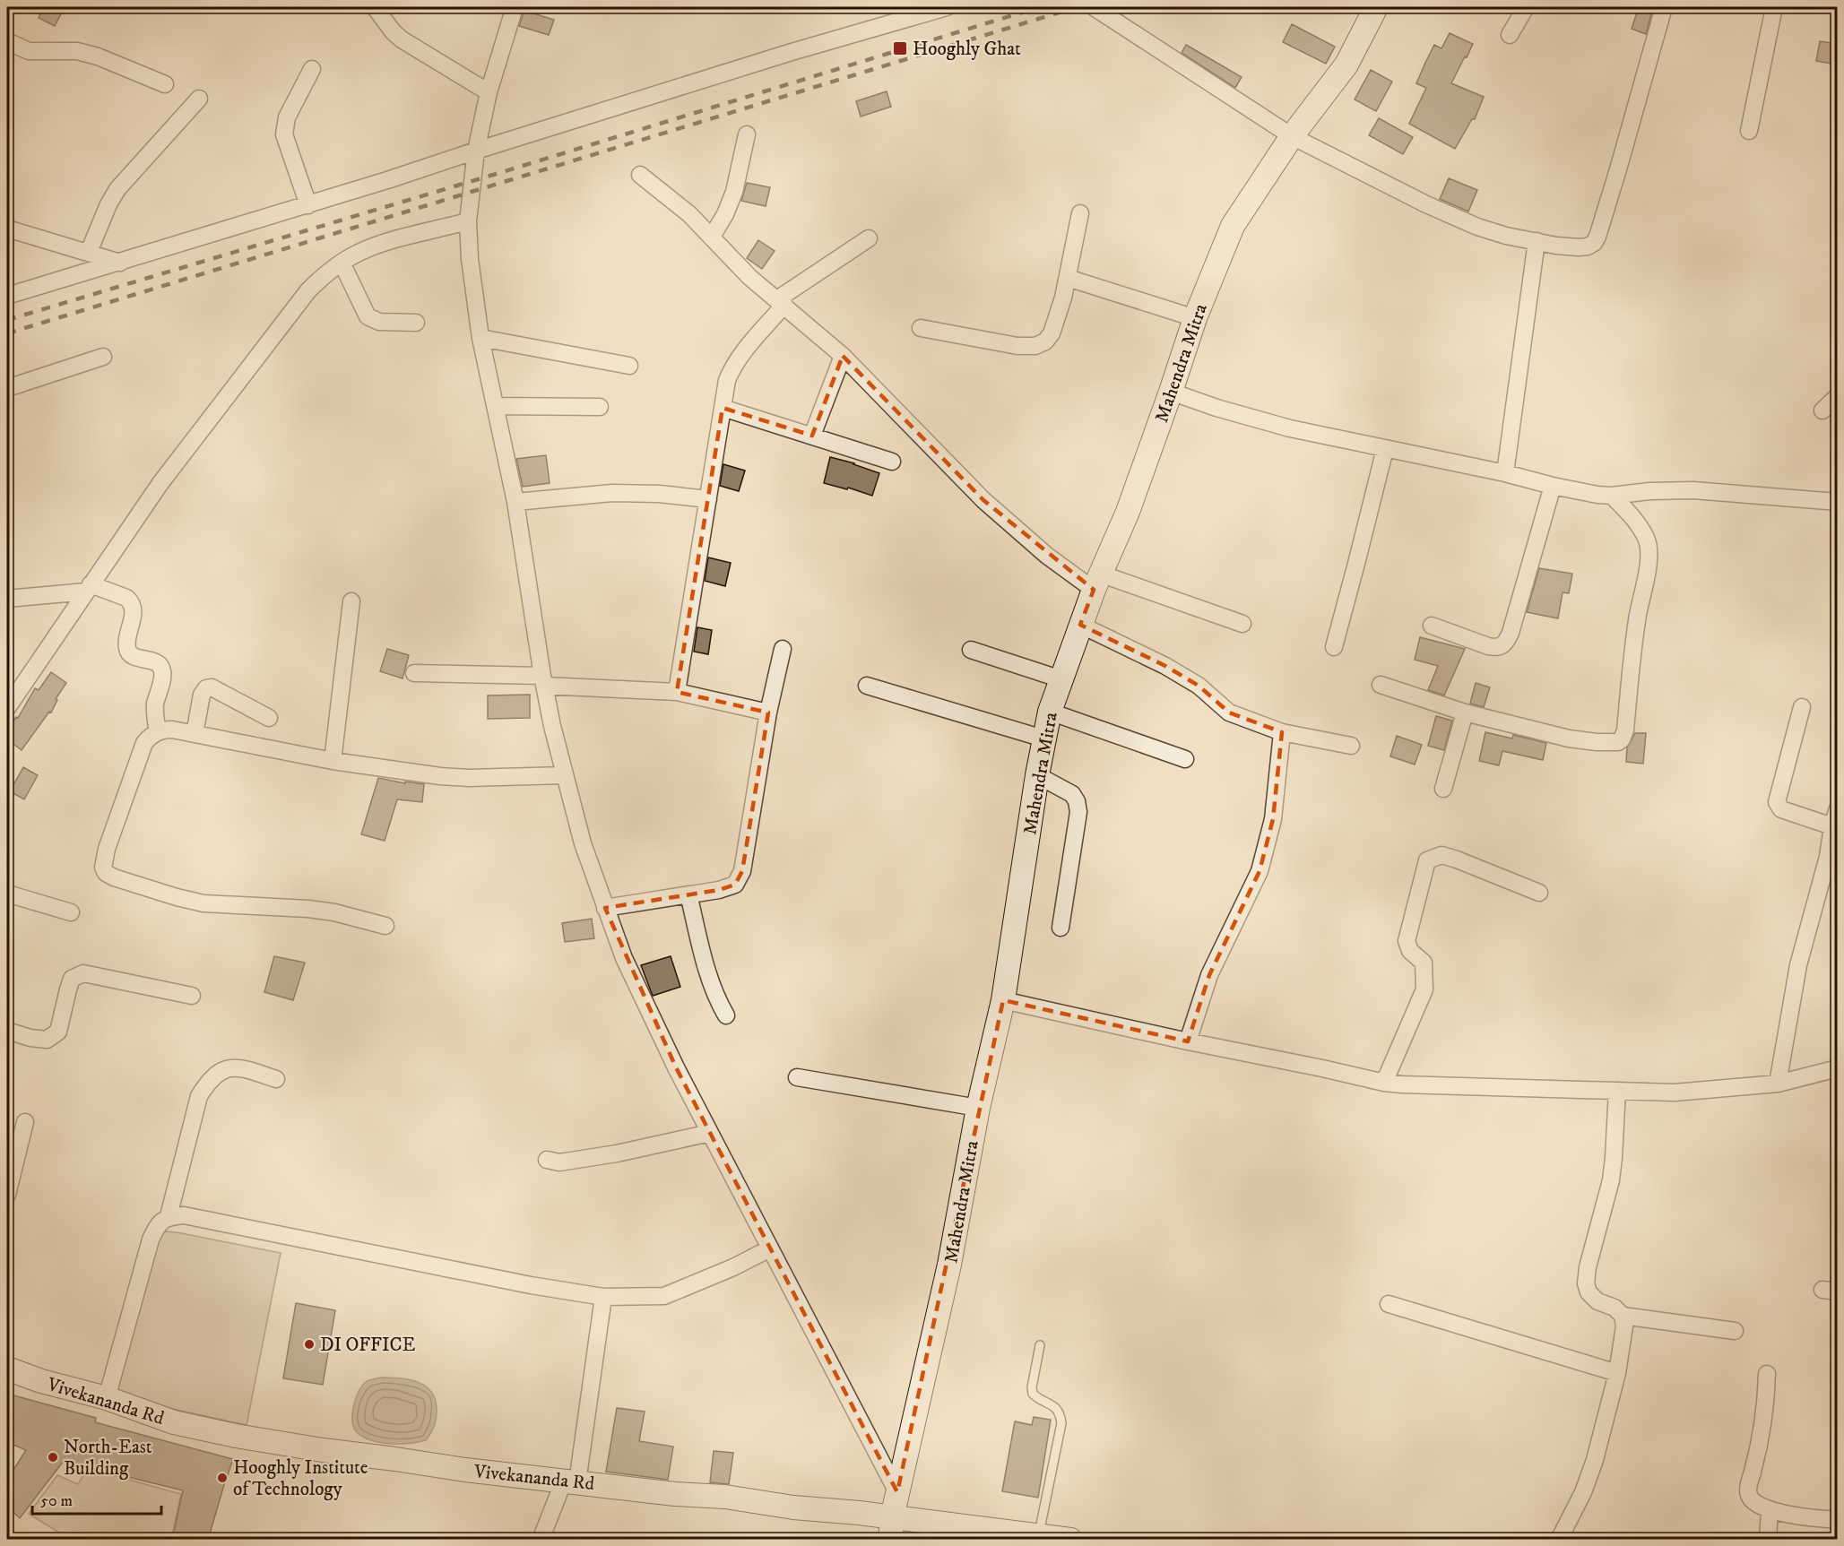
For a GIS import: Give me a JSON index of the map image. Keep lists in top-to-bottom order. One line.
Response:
{"streets":{"main road":["Mahendra Mitra","Vivekananda Rd"]},"crossings":[["Mahendra Mitra","Vivekananda Rd"]],"places":{"transit":["Hooghly Ghat"],"other":["DI OFFICE","North-East Building","Hooghly Institute of Technology"]},"scale_bar":"50 m"}
